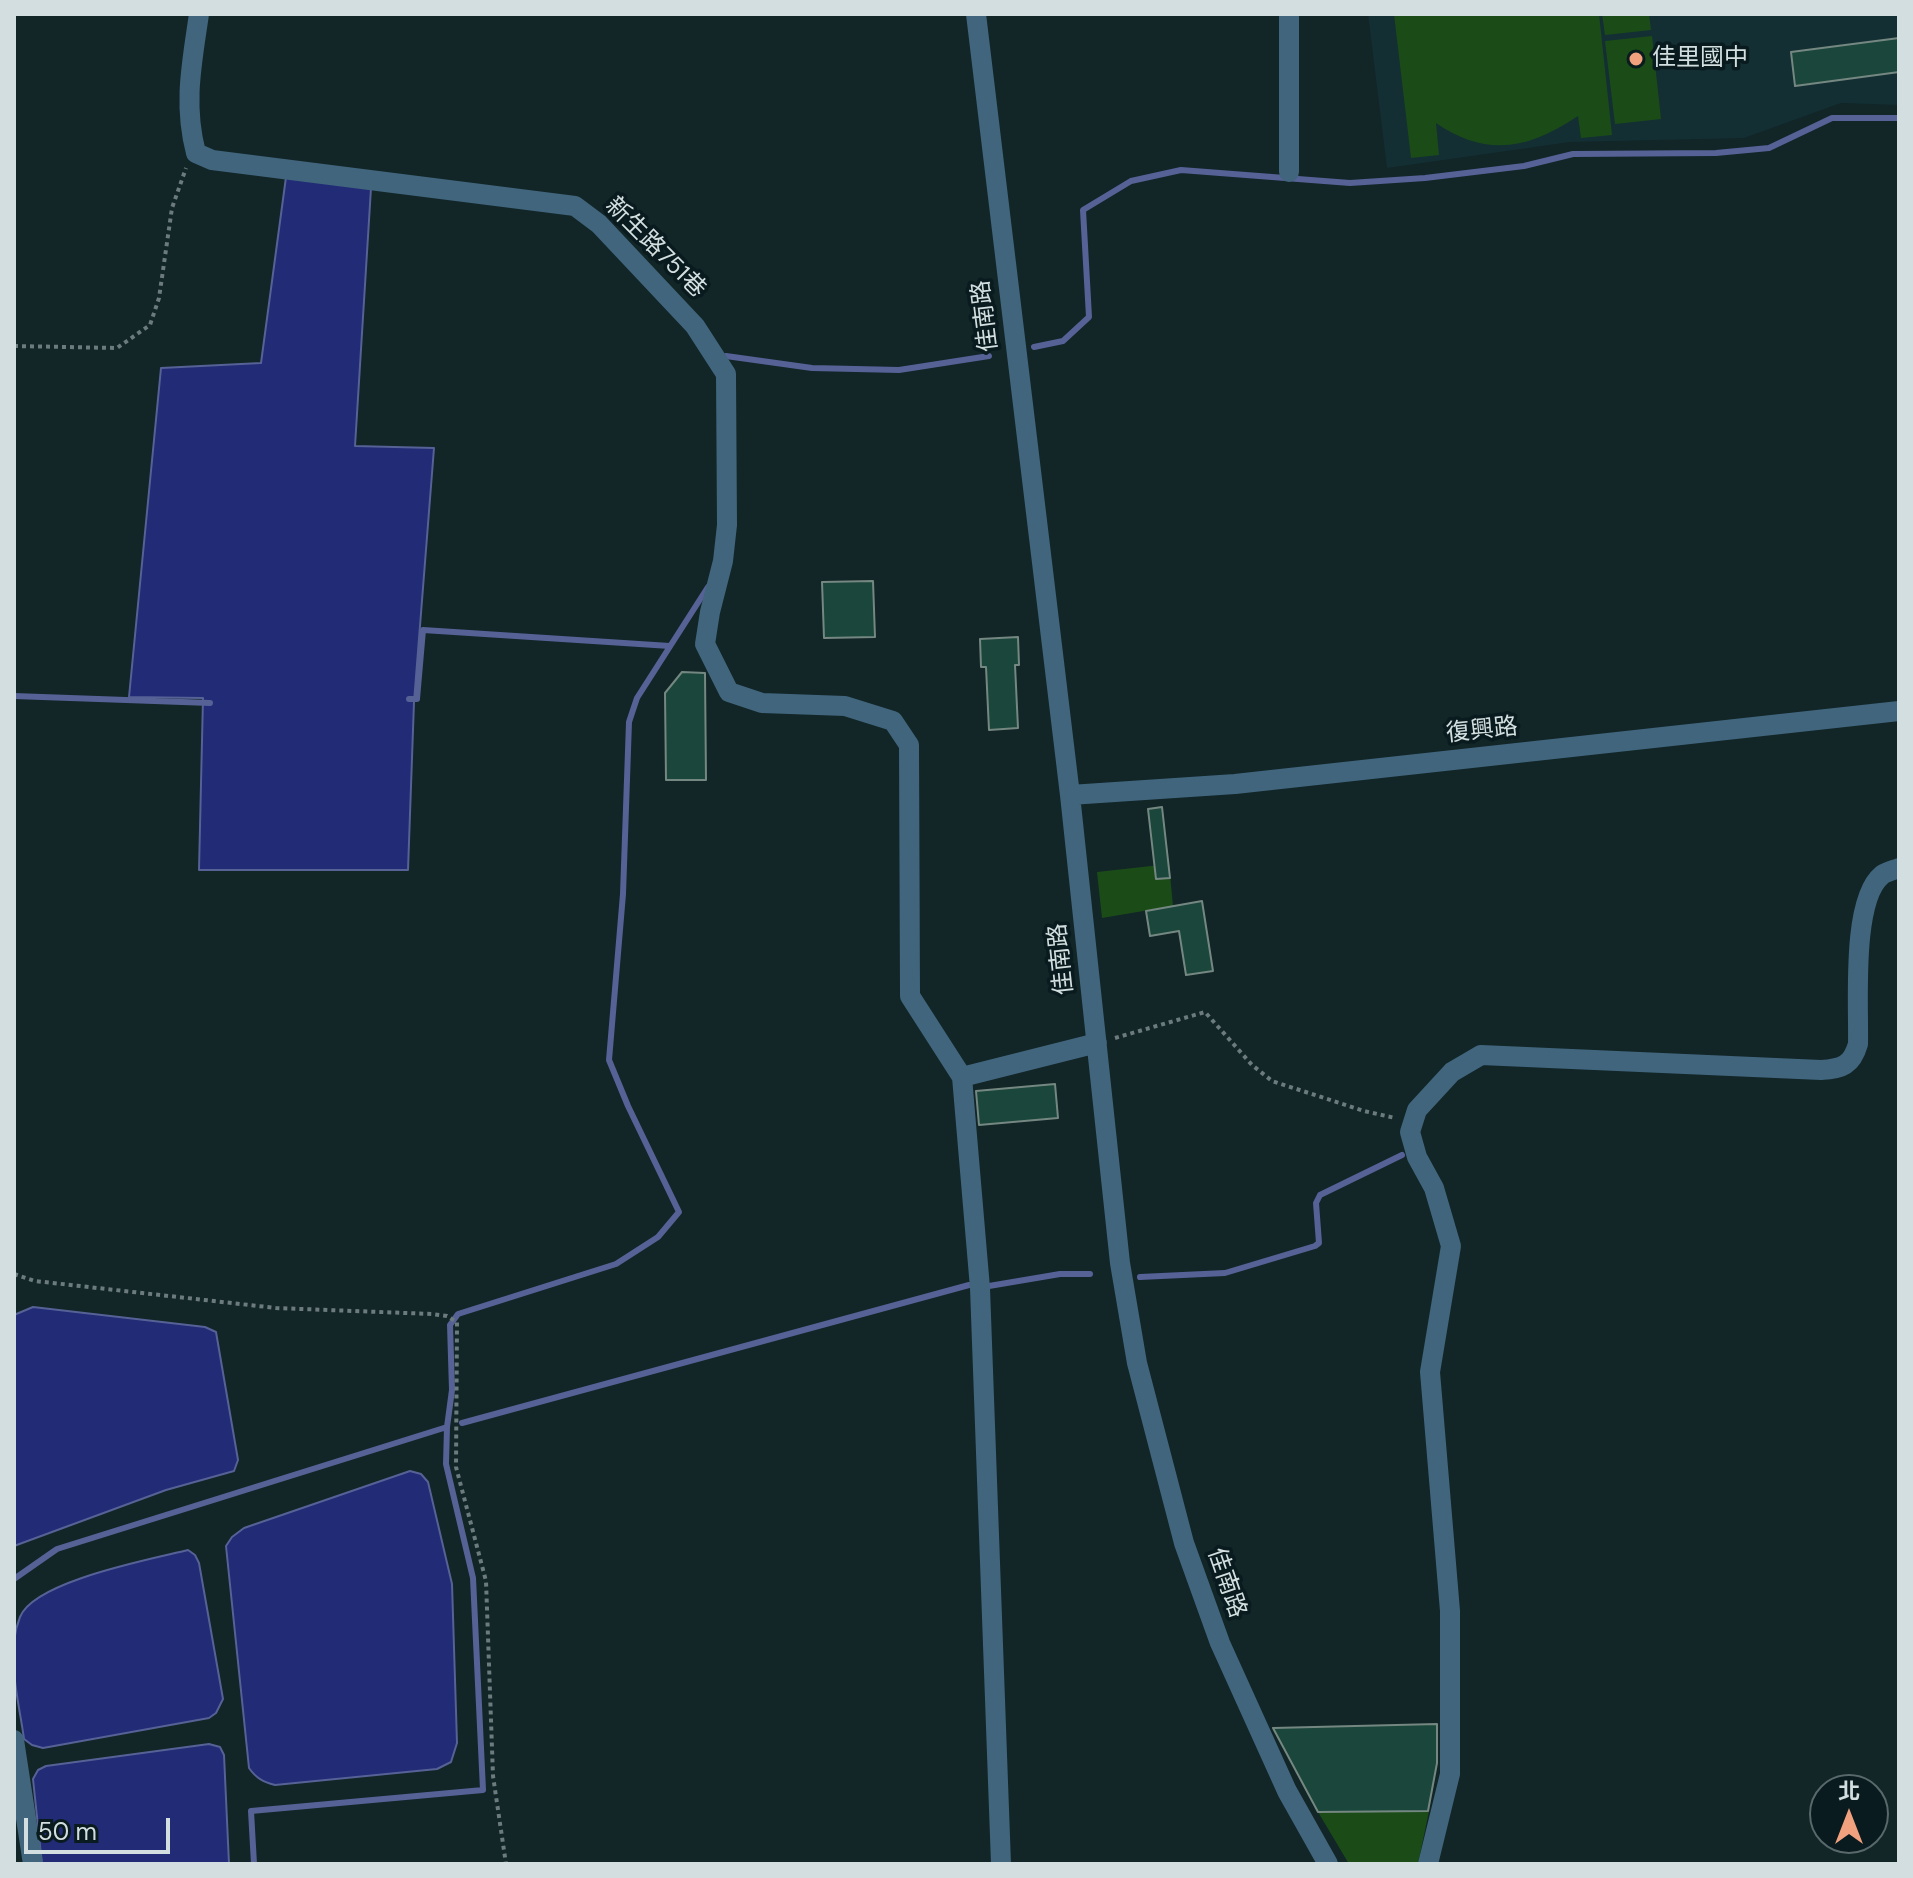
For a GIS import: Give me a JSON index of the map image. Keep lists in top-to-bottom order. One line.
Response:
{"streets":{"street":["新生路751巷","佳南路","復興路"]},"crossings":[["佳南路","復興路"]],"places":["佳里國中"],"scale_bar":"50 m","north":"top"}
